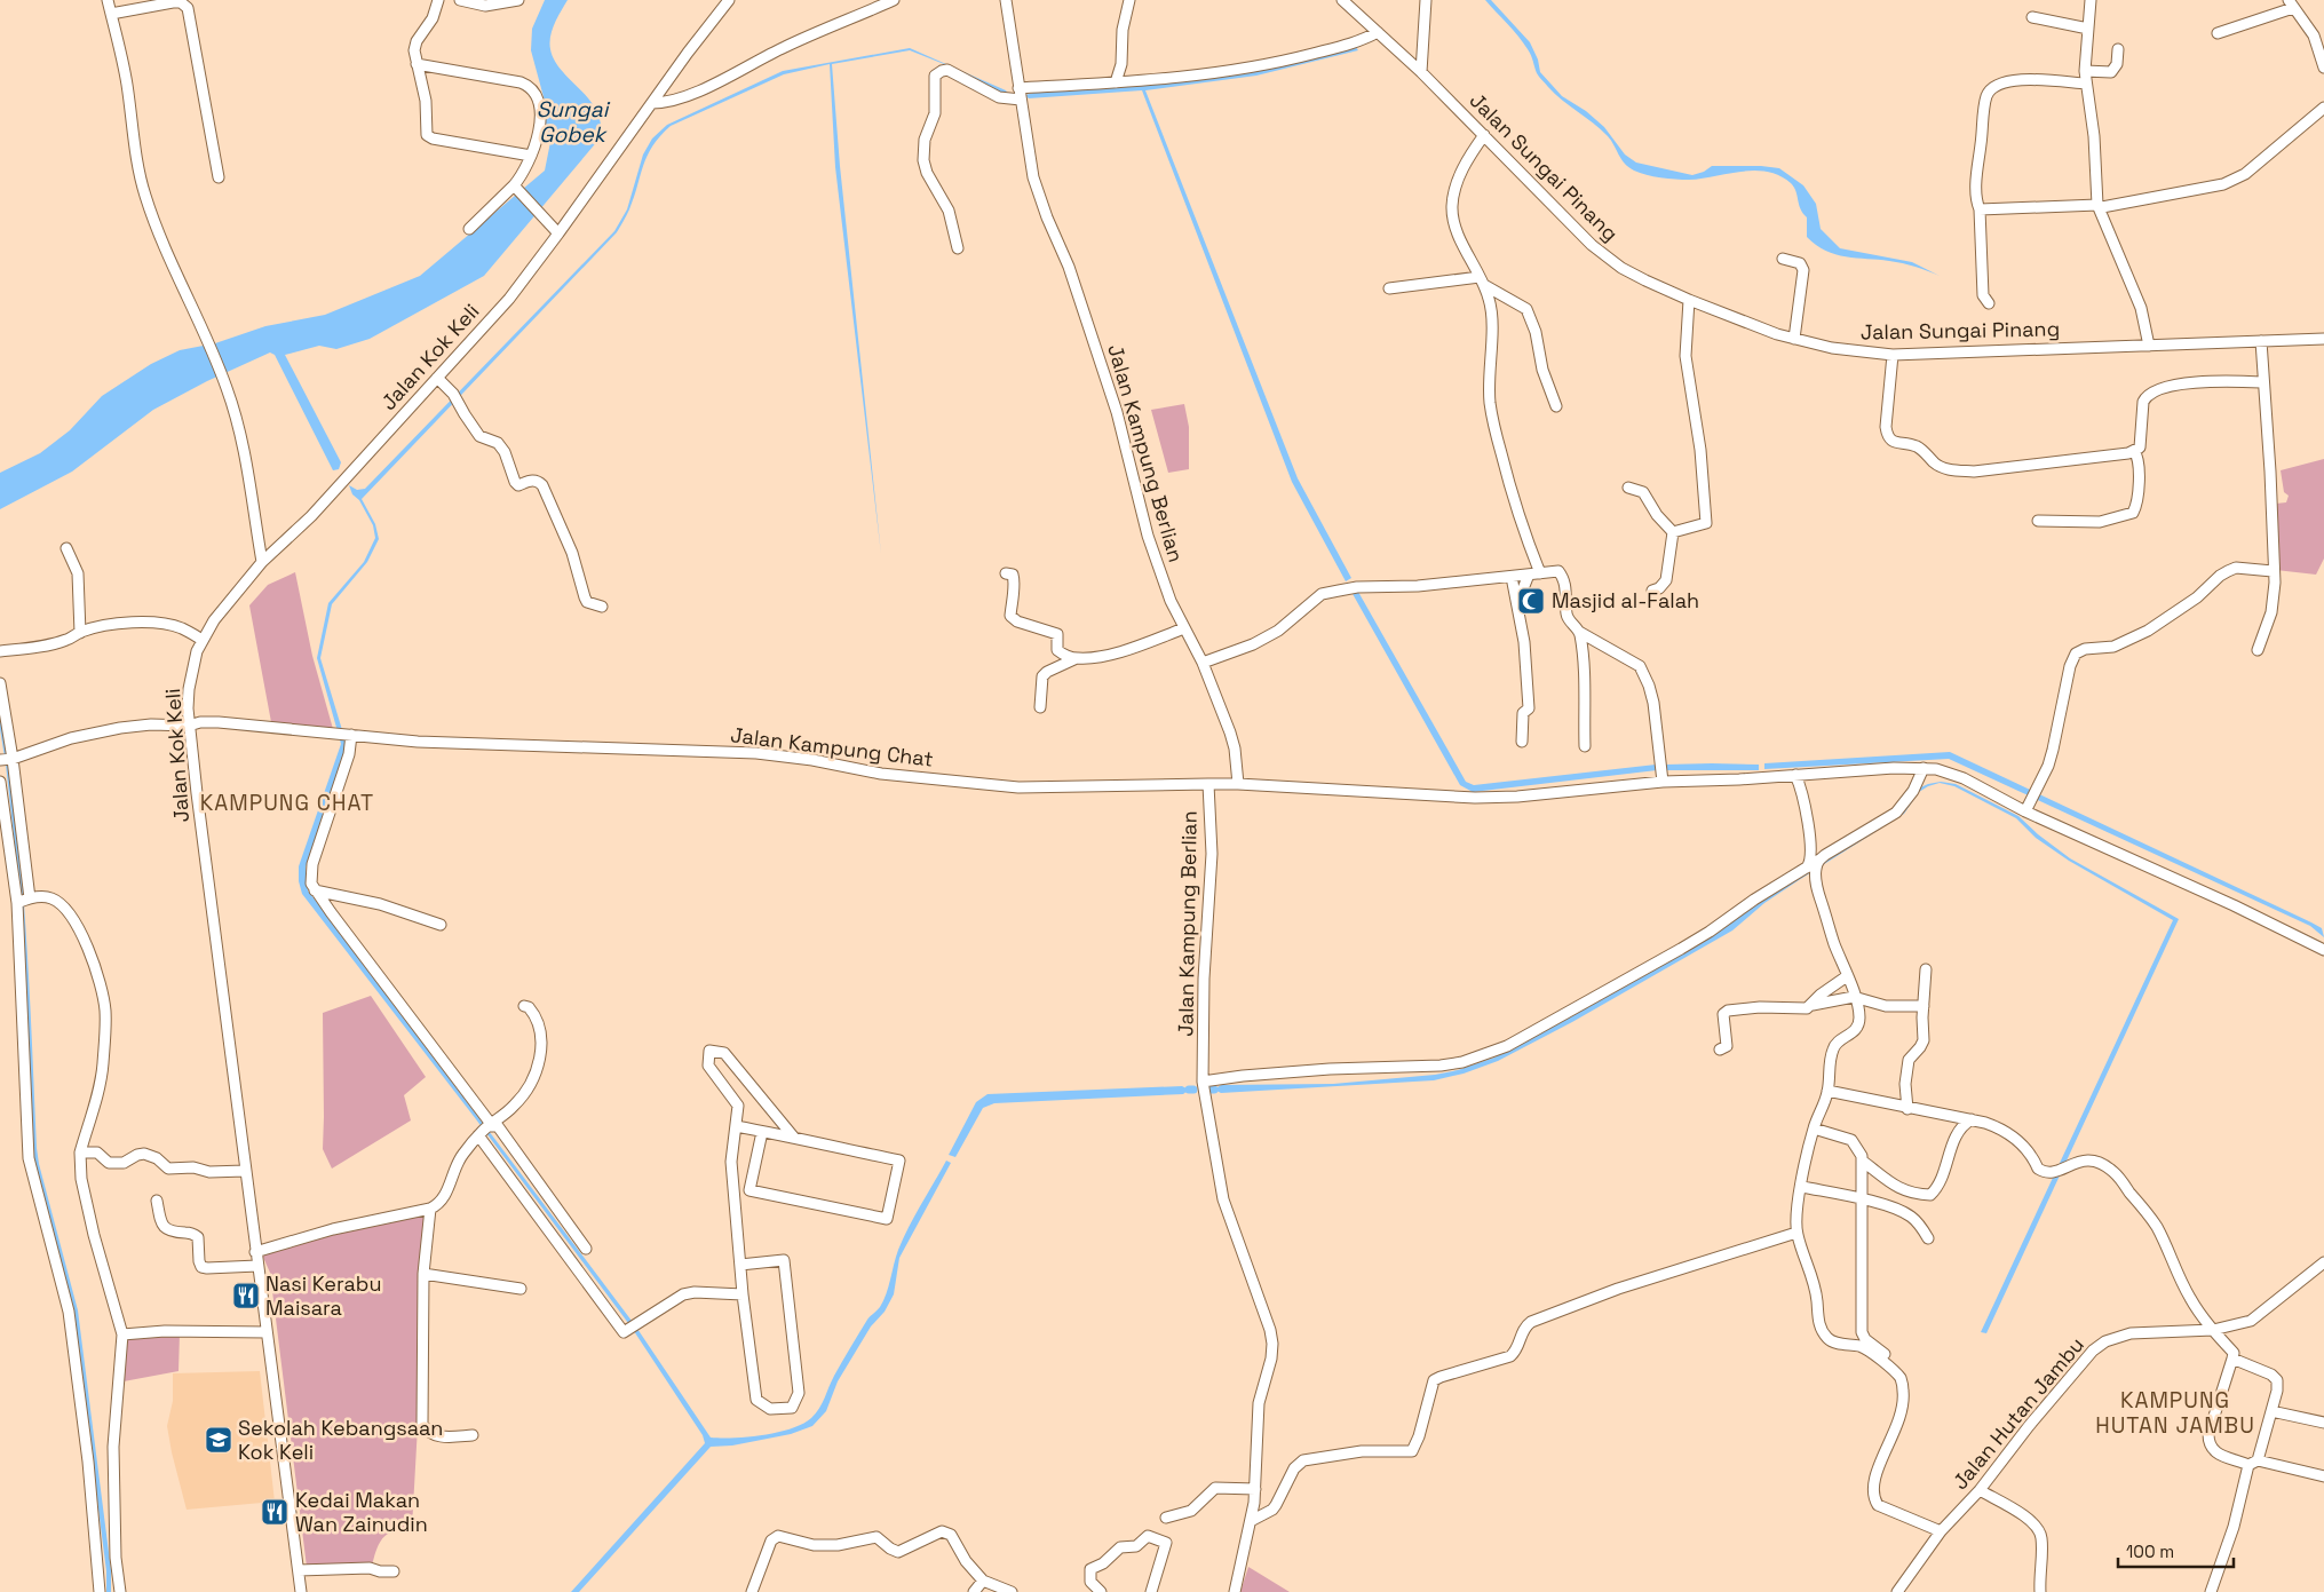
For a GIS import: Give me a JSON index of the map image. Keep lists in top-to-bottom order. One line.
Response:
{"streets":{"street":["Jalan Sungai Pinang","Jalan Kok Keli","Jalan Kampung Berlian","Jalan Kampung Chat","Jalan Hutan Jambu"]},"crossings":[["Jalan Kok Keli","Jalan Kampung Chat"],["Jalan Kampung Berlian","Jalan Kampung Chat"]],"districts":["KAMPUNG CHAT","KAMPUNG HUTAN JAMBU"],"water":["Sungai Gobek"],"places":{"mosque":["Masjid al-Falah"],"restaurant":["Nasi Kerabu Maisara","Kedai Makan Wan Zainudin"],"school or university":["Sekolah Kebangsaan Kok Keli"]},"scale_bar":"100 m"}
